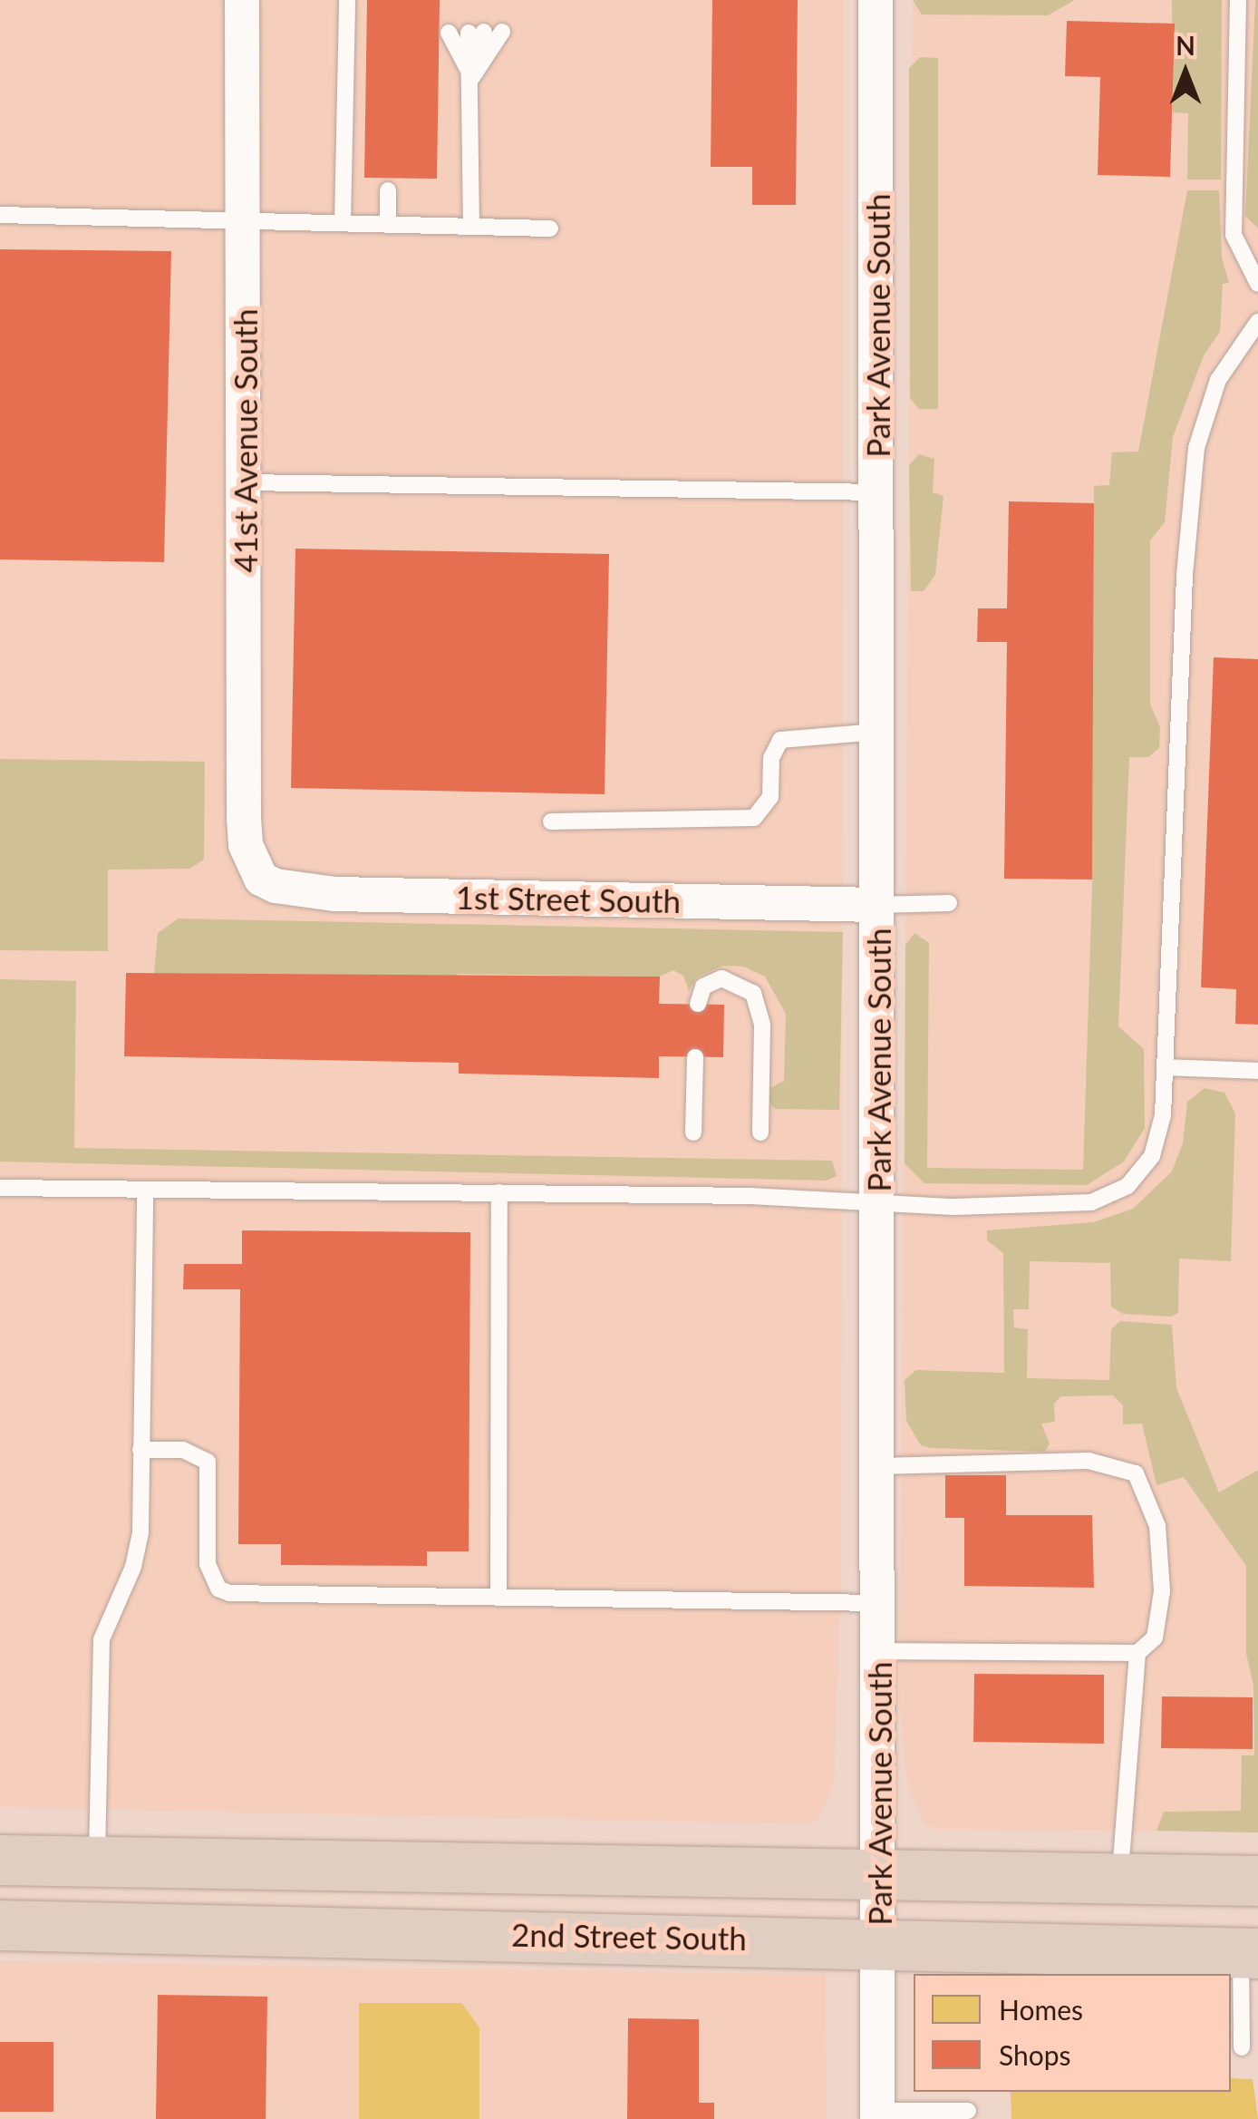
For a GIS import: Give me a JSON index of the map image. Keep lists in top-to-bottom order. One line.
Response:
{"streets":{"highway":["2nd Street South"],"street":["Park Avenue South","41st Avenue South","1st Street South"]},"crossings":[["Park Avenue South","1st Street South"],["Park Avenue South","2nd Street South"],["41st Avenue South","1st Street South"]],"legend":["Homes","Shops"],"north":"top"}
